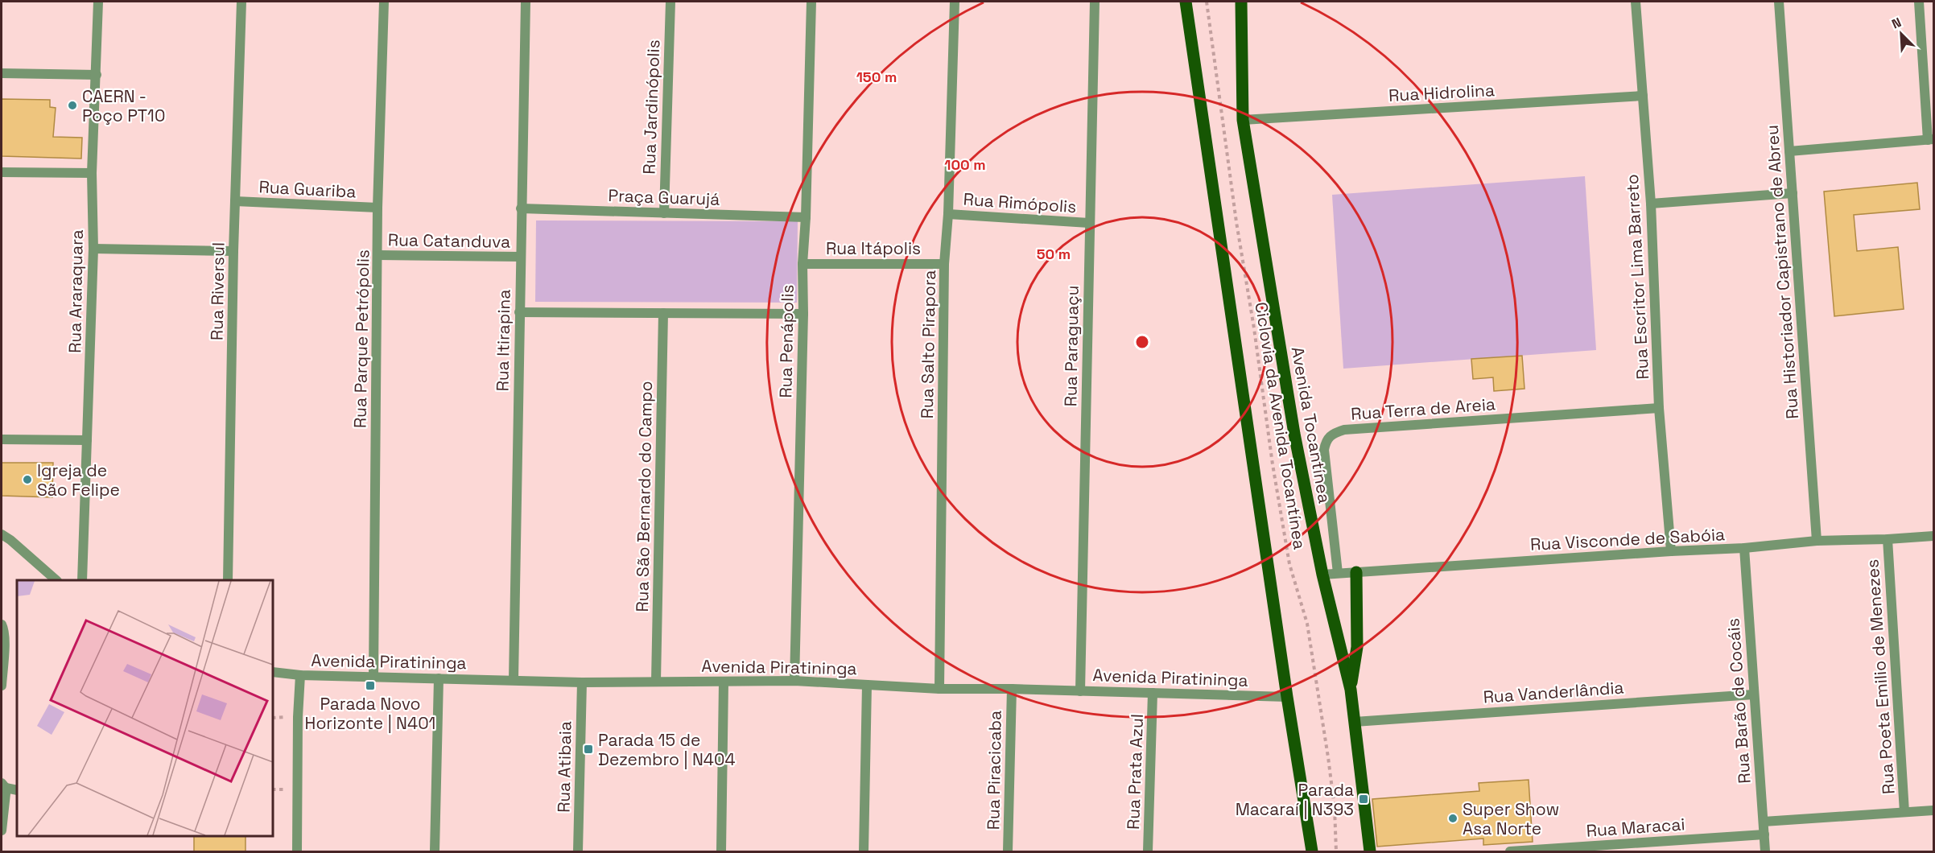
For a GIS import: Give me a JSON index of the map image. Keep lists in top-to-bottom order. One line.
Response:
{"streets":{"main road":["Avenida Tocantínea"],"street":["Rua Hidrolina","Rua Jardinópolis","Rua Guariba","Praça Guarujá","Rua Rimópolis","Rua Catanduva","Rua Itápolis","Rua Historiador Capistrano de Abreu","Rua Escritor Lima Barreto","Rua Araraquara","Rua Riversul","Rua Parque Petrópolis","Rua Itirapina","Rua Penápolis","Rua Salto Pirapora","Rua Paraguaçu","Rua Terra de Areia","Rua São Bernardo do Campo","Rua Visconde de Sabóia","Avenida Piratininga","Rua Poeta Emilio de Menezes","Rua Vanderlândia","Rua Barão de Cocáis","Rua Atibaia","Rua Piracicaba","Rua Prata Azul","Rua Maracai"],"path":["Ciclovia da Avenida Tocantínea"]},"crossings":[["Rua Hidrolina","Rua Escritor Lima Barreto"],["Rua Hidrolina","Avenida Tocantínea"],["Rua Jardinópolis","Praça Guarujá"],["Rua Guariba","Rua Riversul"],["Rua Guariba","Rua Parque Petrópolis"],["Praça Guarujá","Rua Itirapina"],["Praça Guarujá","Rua Penápolis"],["Rua Rimópolis","Rua Salto Pirapora"],["Rua Rimópolis","Rua Paraguaçu"],["Rua Catanduva","Rua Parque Petrópolis"],["Rua Catanduva","Rua Itirapina"],["Rua Itápolis","Rua Penápolis"],["Rua Itápolis","Rua Salto Pirapora"],["Rua Historiador Capistrano de Abreu","Rua Visconde de Sabóia"],["Rua Escritor Lima Barreto","Rua Terra de Areia"],["Rua Escritor Lima Barreto","Rua Visconde de Sabóia"],["Rua Parque Petrópolis","Avenida Piratininga"],["Rua Itirapina","Avenida Piratininga"],["Rua Penápolis","Avenida Piratininga"],["Rua Salto Pirapora","Avenida Piratininga"],["Rua Paraguaçu","Avenida Piratininga"],["Rua Terra de Areia","Rua Visconde de Sabóia"],["Avenida Tocantínea","Rua Visconde de Sabóia"],["Avenida Tocantínea","Rua Vanderlândia"],["Rua São Bernardo do Campo","Avenida Piratininga"],["Rua Visconde de Sabóia","Rua Poeta Emilio de Menezes"],["Rua Visconde de Sabóia","Rua Barão de Cocáis"],["Avenida Piratininga","Rua Atibaia"],["Avenida Piratininga","Rua Piracicaba"],["Avenida Piratininga","Rua Prata Azul"],["Rua Vanderlândia","Rua Barão de Cocáis"],["Rua Barão de Cocáis","Rua Maracai"]],"places":{"other":["CAERN - Poço PT10","Igreja de São Felipe","Super Show Asa Norte"],"transit":["Parada Novo Horizonte | N401","Parada 15 de Dezembro | N404","Parada Macaraí | N393"]},"north":"top left","rings":["150 m","100 m","50 m"]}
